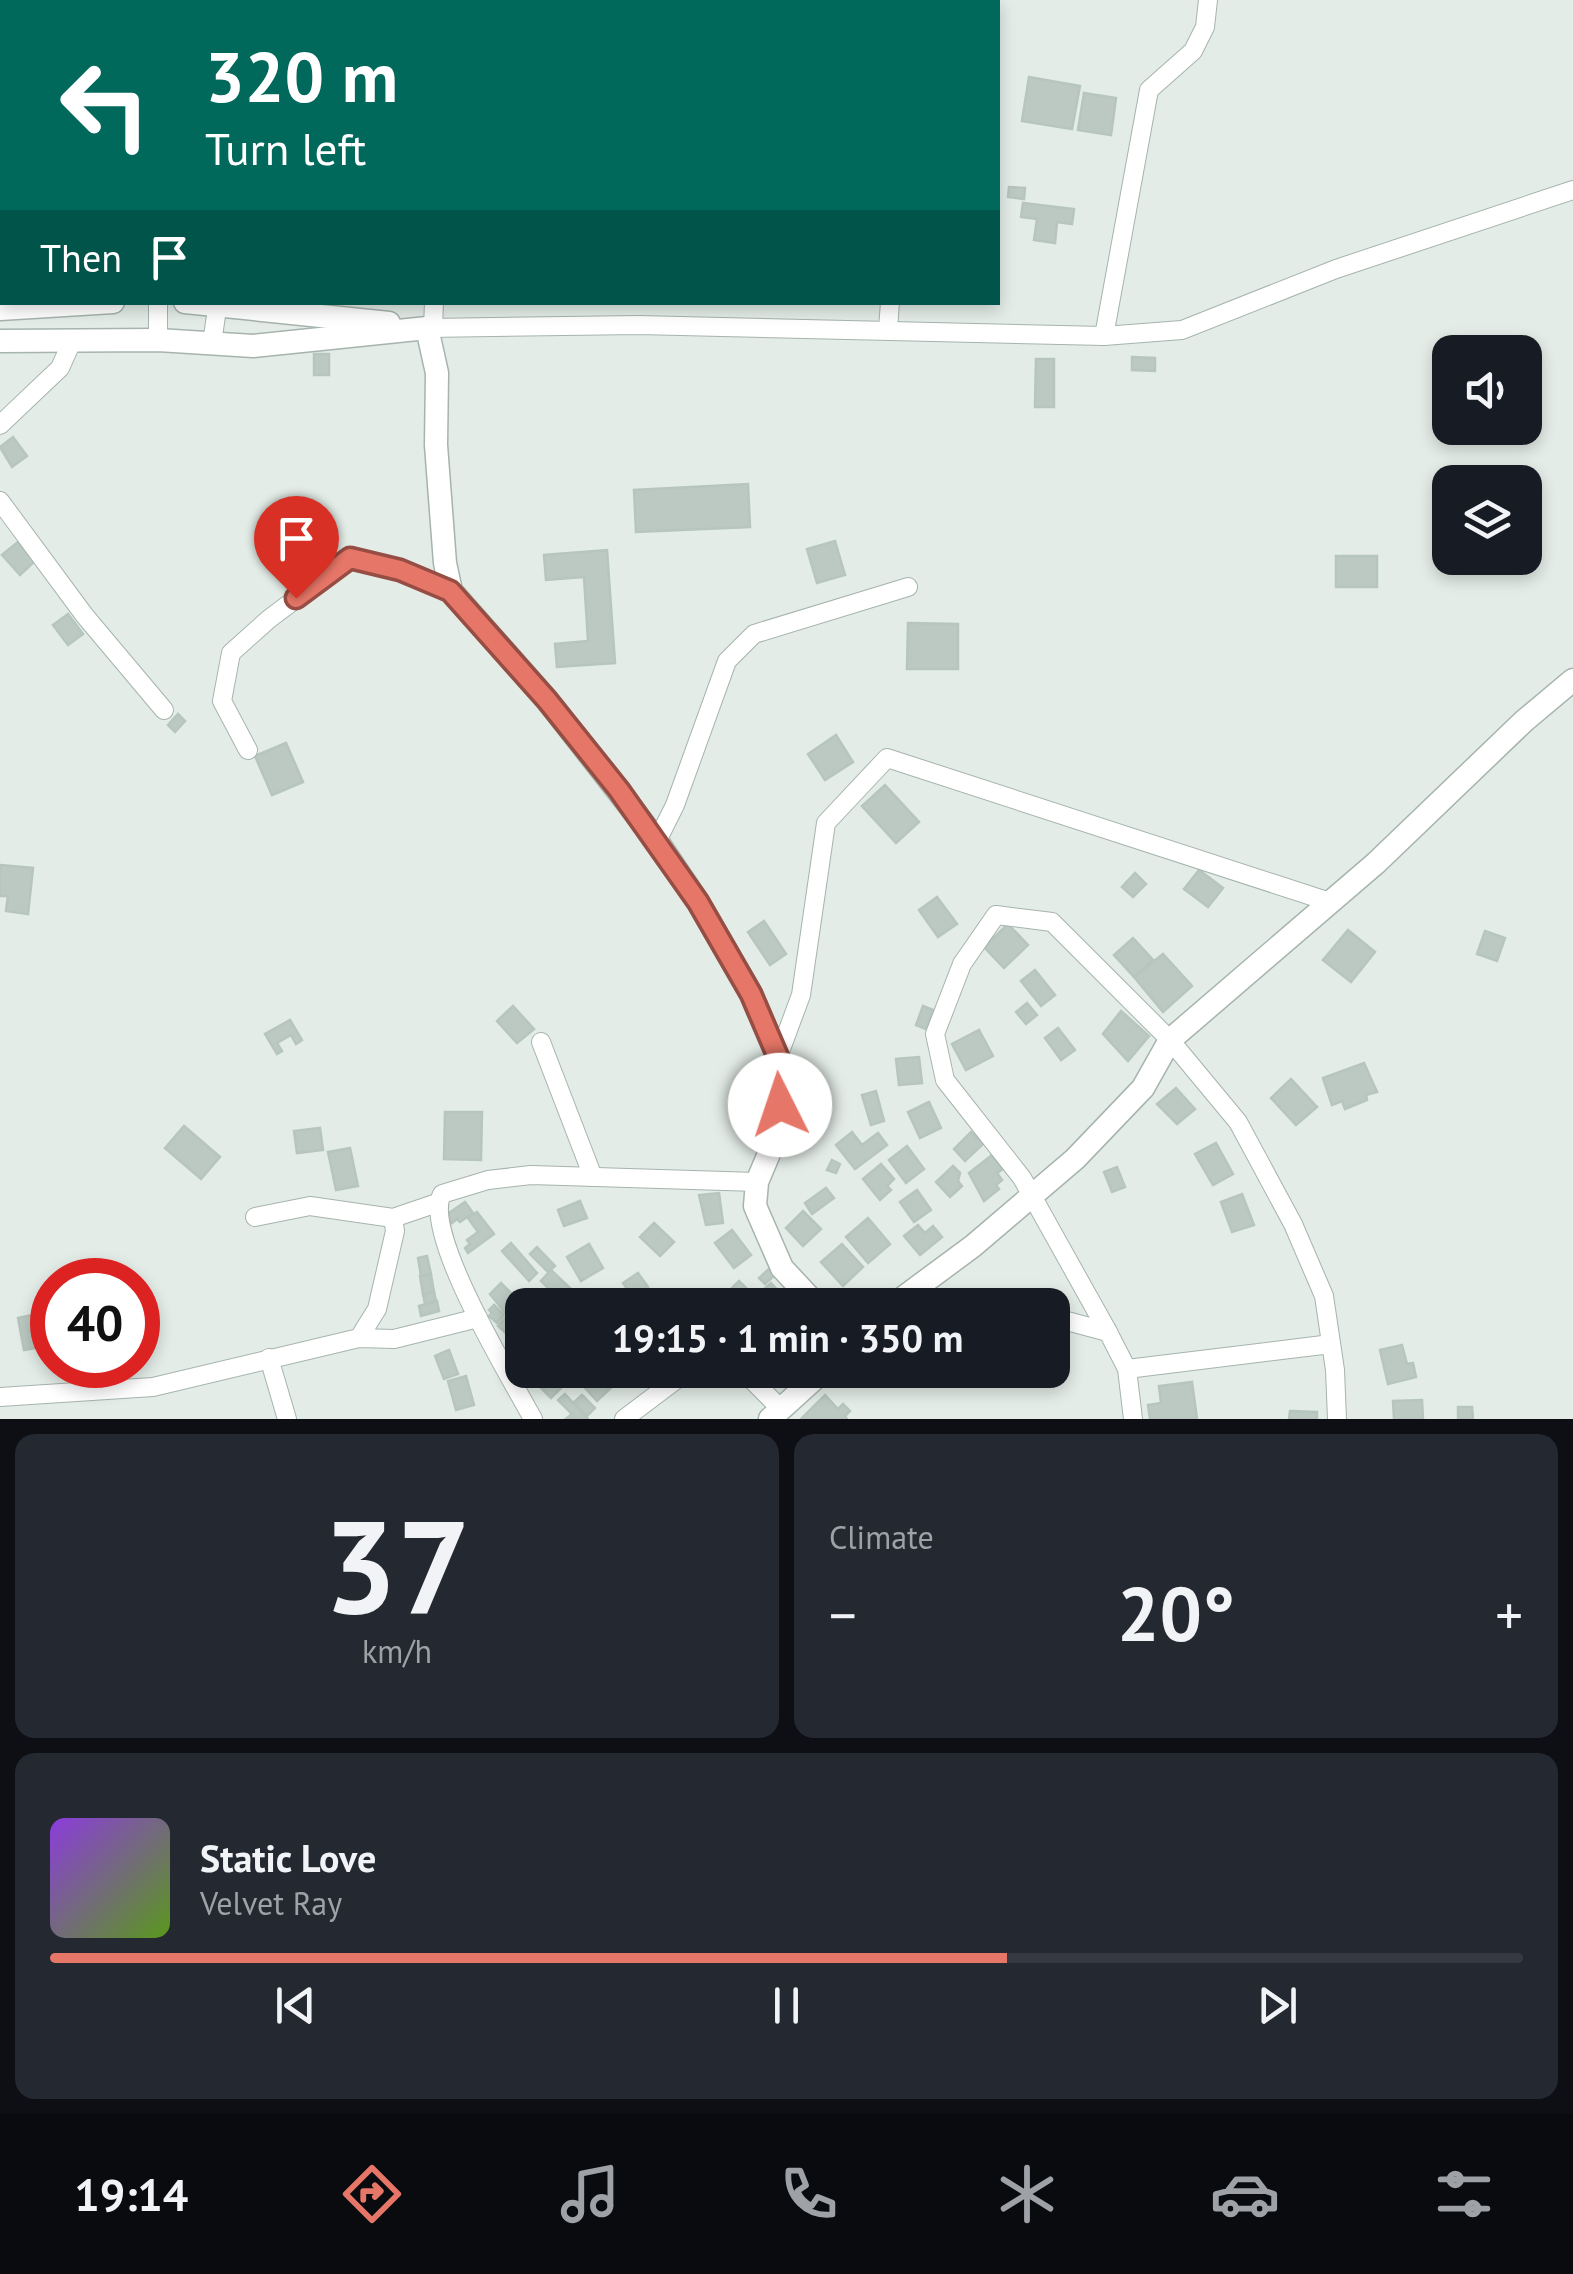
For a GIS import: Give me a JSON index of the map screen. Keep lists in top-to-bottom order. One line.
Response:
{"page":{"turn":["320 m","Turn left"],"then":"Then","limit":"40","trip":"19:15 · 1 min · 350 m","tile":[["37","km/h"],"Climate"],"heat":["−","20°","+"],"song":["Static Love","Velvet Ray"],"tabs":"19:14"}}
